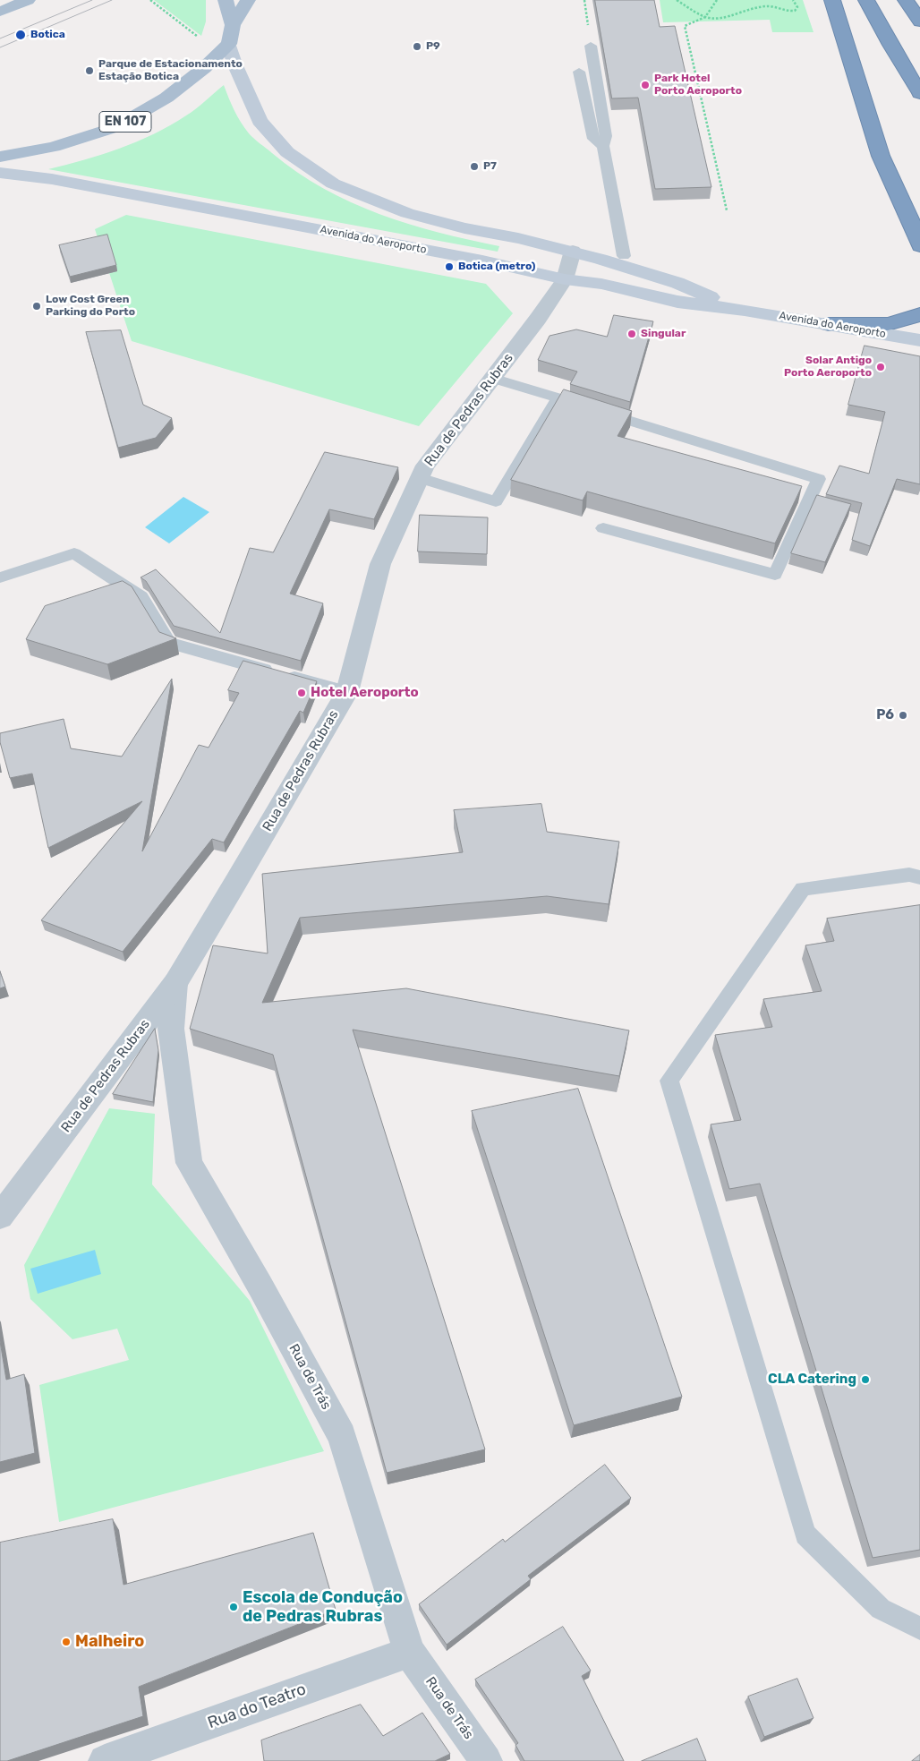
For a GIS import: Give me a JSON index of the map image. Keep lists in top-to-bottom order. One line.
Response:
{"streets":{"main road":["EN 107","Avenida do Aeroporto"],"street":["Rua de Pedras Rubras","Rua de Trás","Rua do Teatro"]},"crossings":[["EN 107","Avenida do Aeroporto"],["Avenida do Aeroporto","Rua de Pedras Rubras"],["Rua de Pedras Rubras","Rua de Trás"],["Rua de Trás","Rua do Teatro"]],"places":["Botica","P9","Parque de Estacionamento Estação Botica","Park Hotel Porto Aeroporto","P7","Botica (metro)","Low Cost Green Parking do Porto","Singular","Solar Antigo Porto Aeroporto","Hotel Aeroporto","P6","CLA Catering","Escola de Condução de Pedras Rubras","Malheiro"]}
